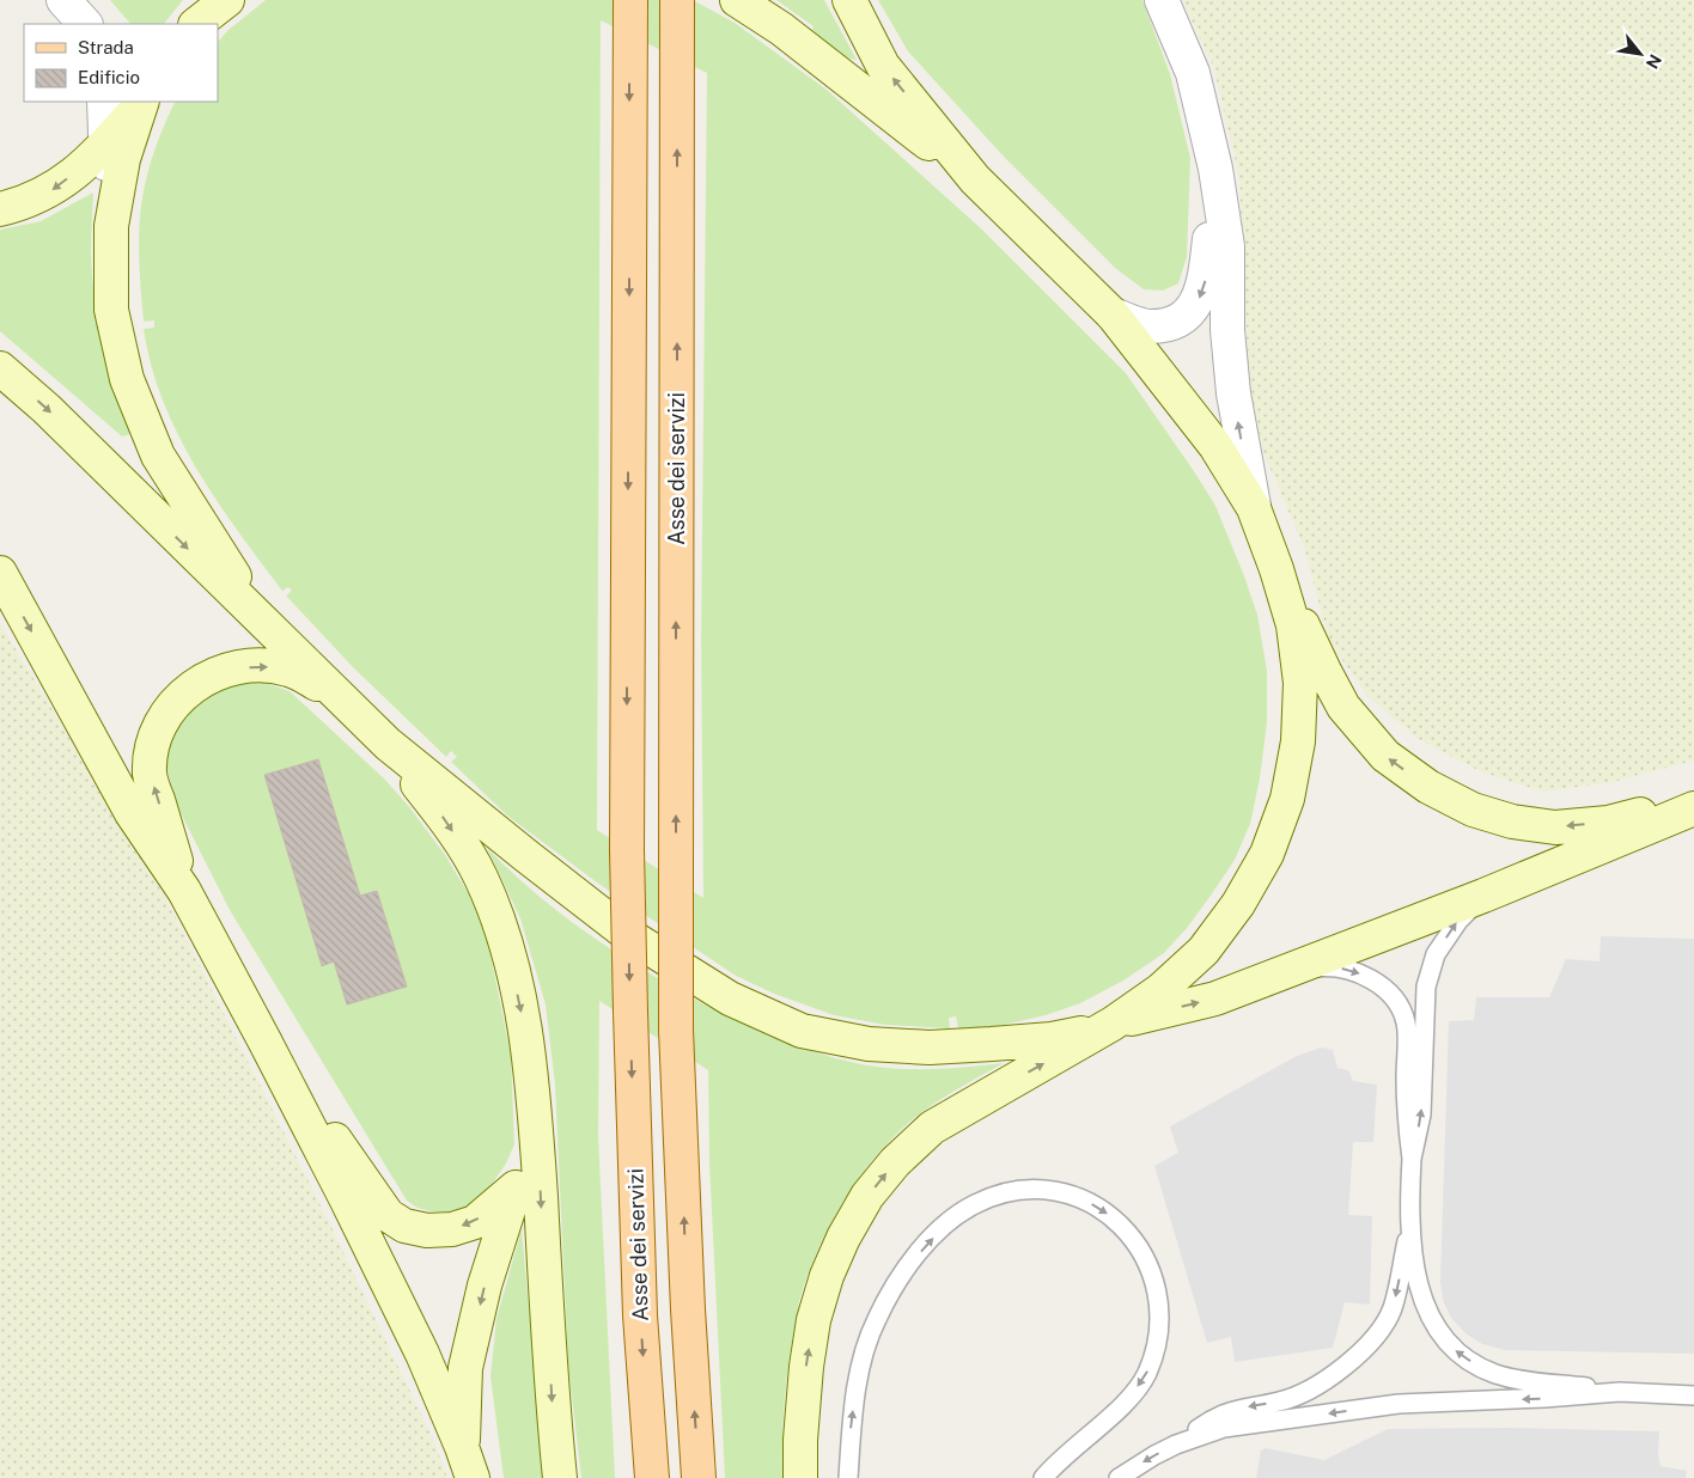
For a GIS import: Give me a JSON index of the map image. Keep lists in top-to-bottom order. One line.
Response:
{"streets":{"main road":["Asse dei servizi"]},"legend":["Strada","Edificio"],"north":"bottom right"}
